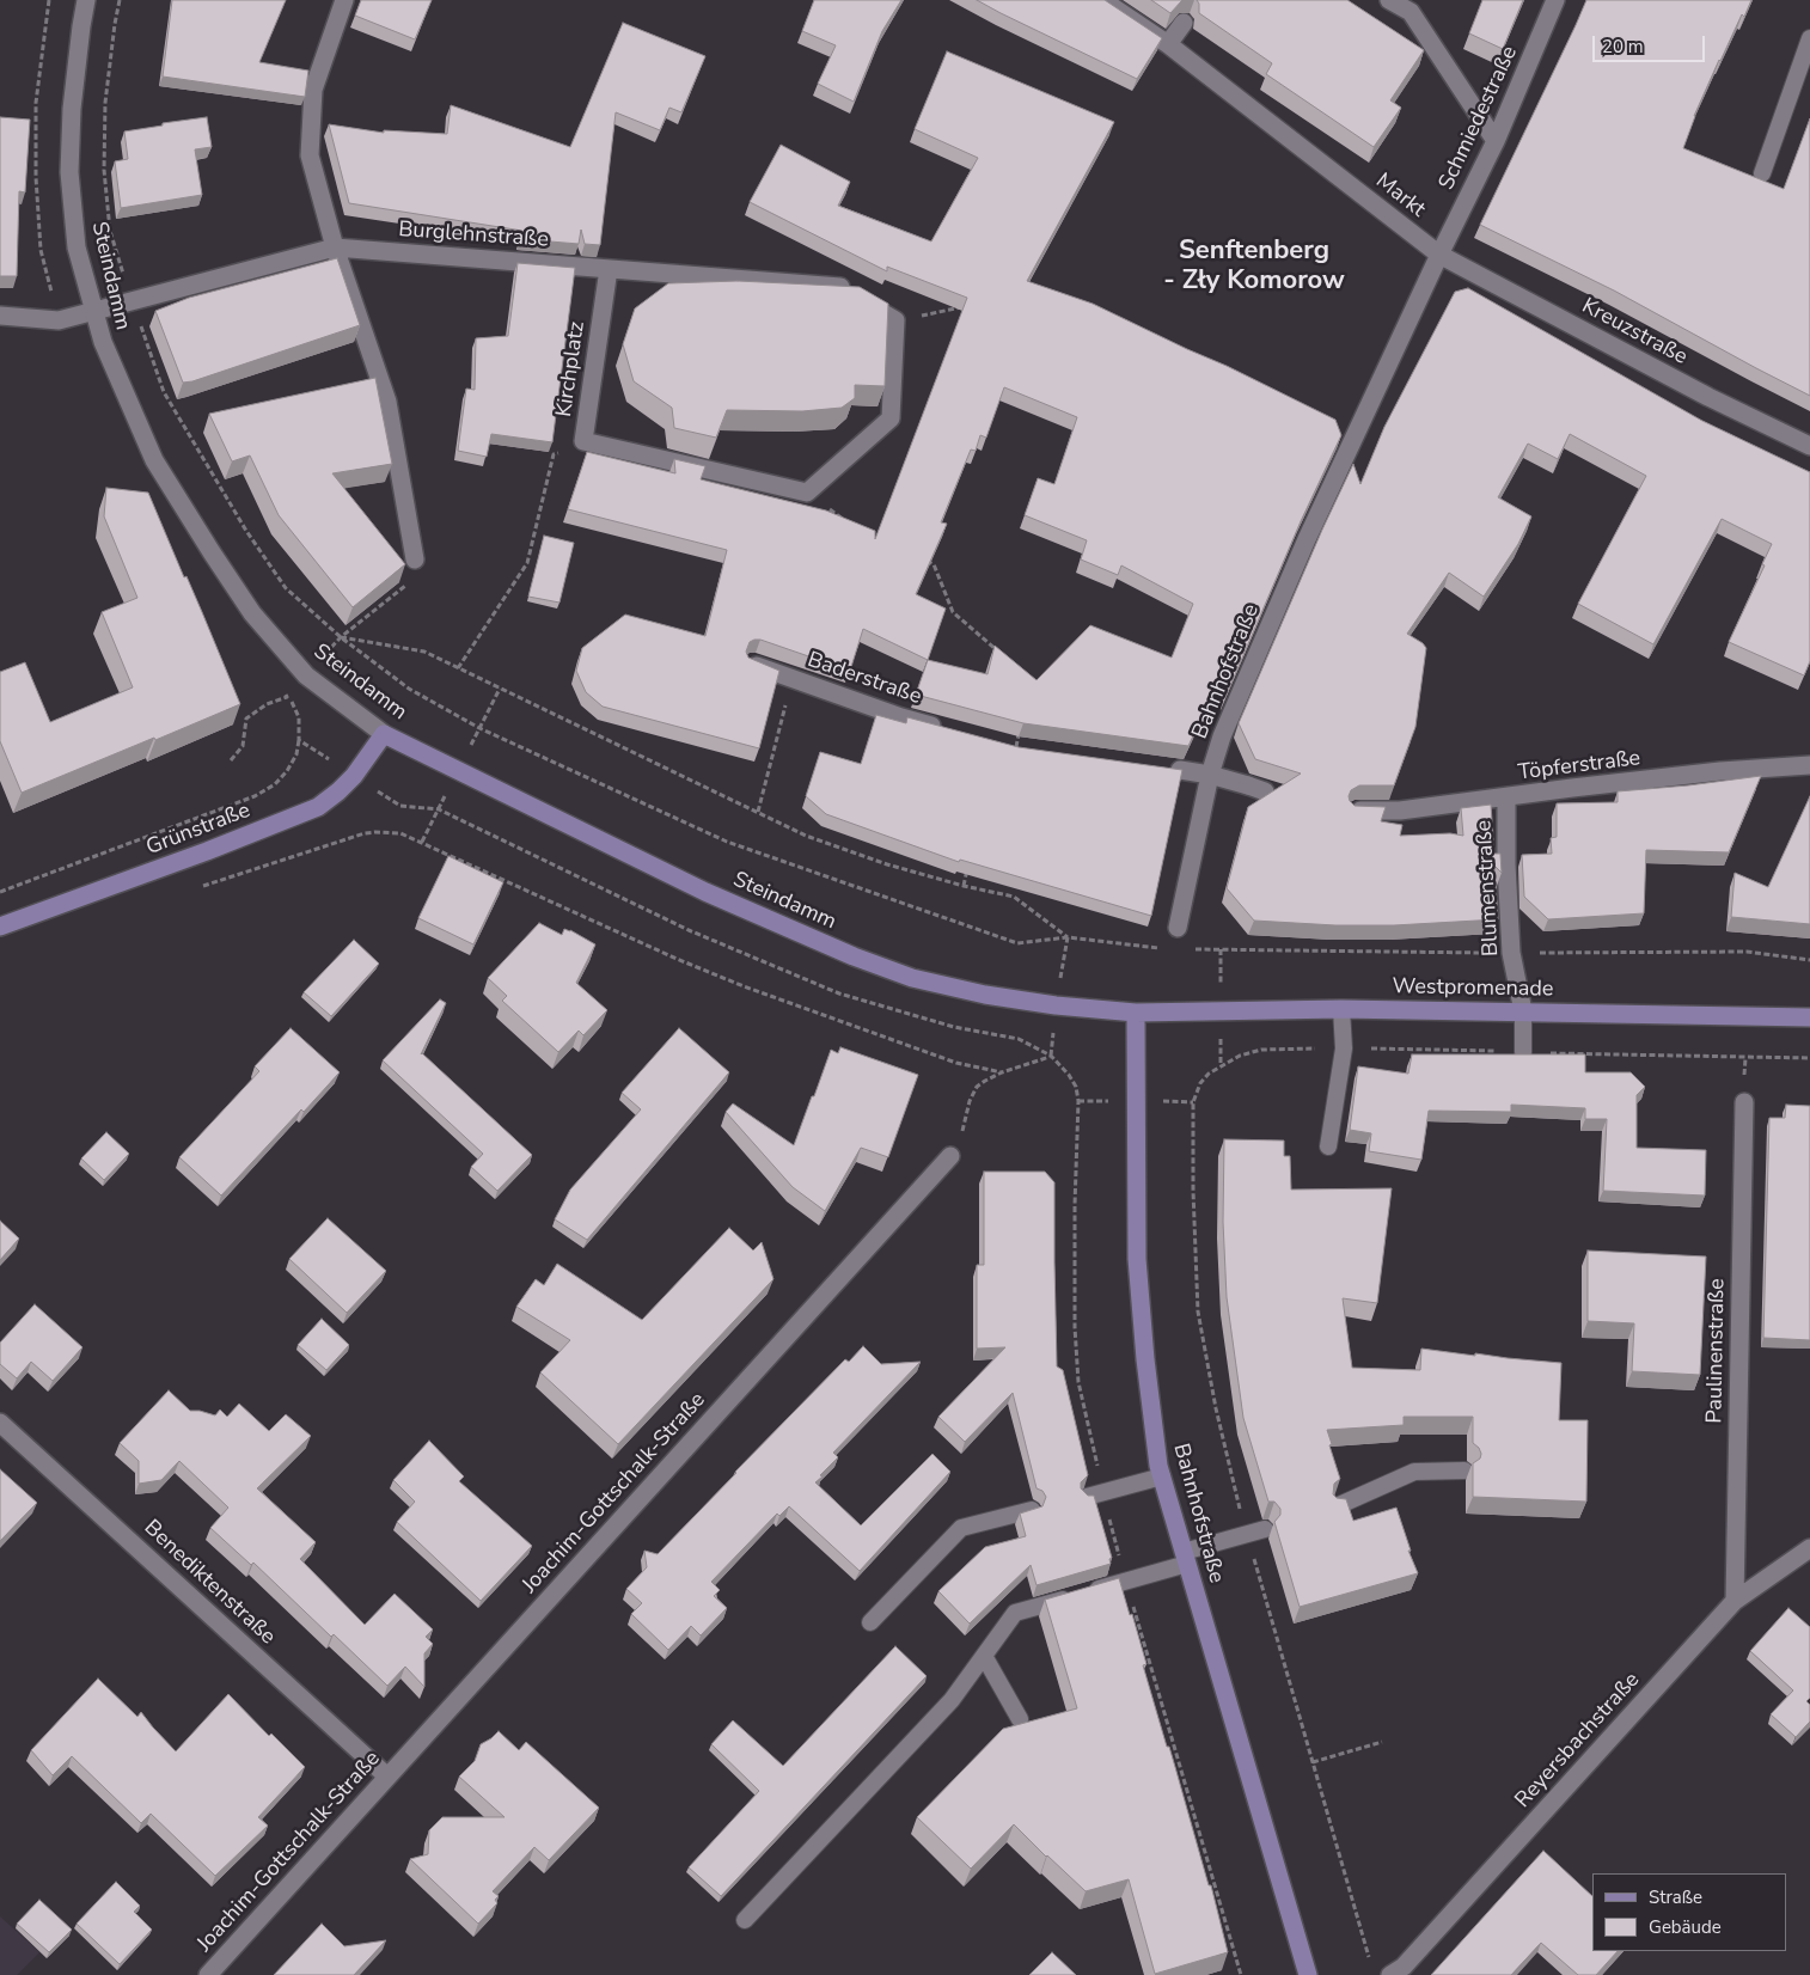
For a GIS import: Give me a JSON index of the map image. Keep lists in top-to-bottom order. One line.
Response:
{"streets":{"main road":["Steindamm","Bahnhofstraße","Grünstraße","Westpromenade"],"street":["Schmiedestraße","Markt","Burglehnstraße","Kreuzstraße","Kirchplatz","Baderstraße","Töpferstraße","Blumenstraße","Paulinenstraße","Joachim-Gottschalk-Straße","Benediktenstraße","Reyersbachstraße"]},"crossings":[["Schmiedestraße","Markt"],["Schmiedestraße","Kreuzstraße"],["Schmiedestraße","Bahnhofstraße"],["Markt","Kreuzstraße"],["Markt","Bahnhofstraße"],["Burglehnstraße","Steindamm"],["Burglehnstraße","Kirchplatz"],["Steindamm","Bahnhofstraße"],["Steindamm","Grünstraße"],["Steindamm","Westpromenade"],["Kreuzstraße","Bahnhofstraße"],["Bahnhofstraße","Westpromenade"],["Töpferstraße","Blumenstraße"],["Blumenstraße","Westpromenade"],["Paulinenstraße","Reyersbachstraße"],["Joachim-Gottschalk-Straße","Benediktenstraße"]],"districts":["Senftenberg - Zły Komorow"],"legend":["Straße","Gebäude"],"scale_bar":"20 m"}
